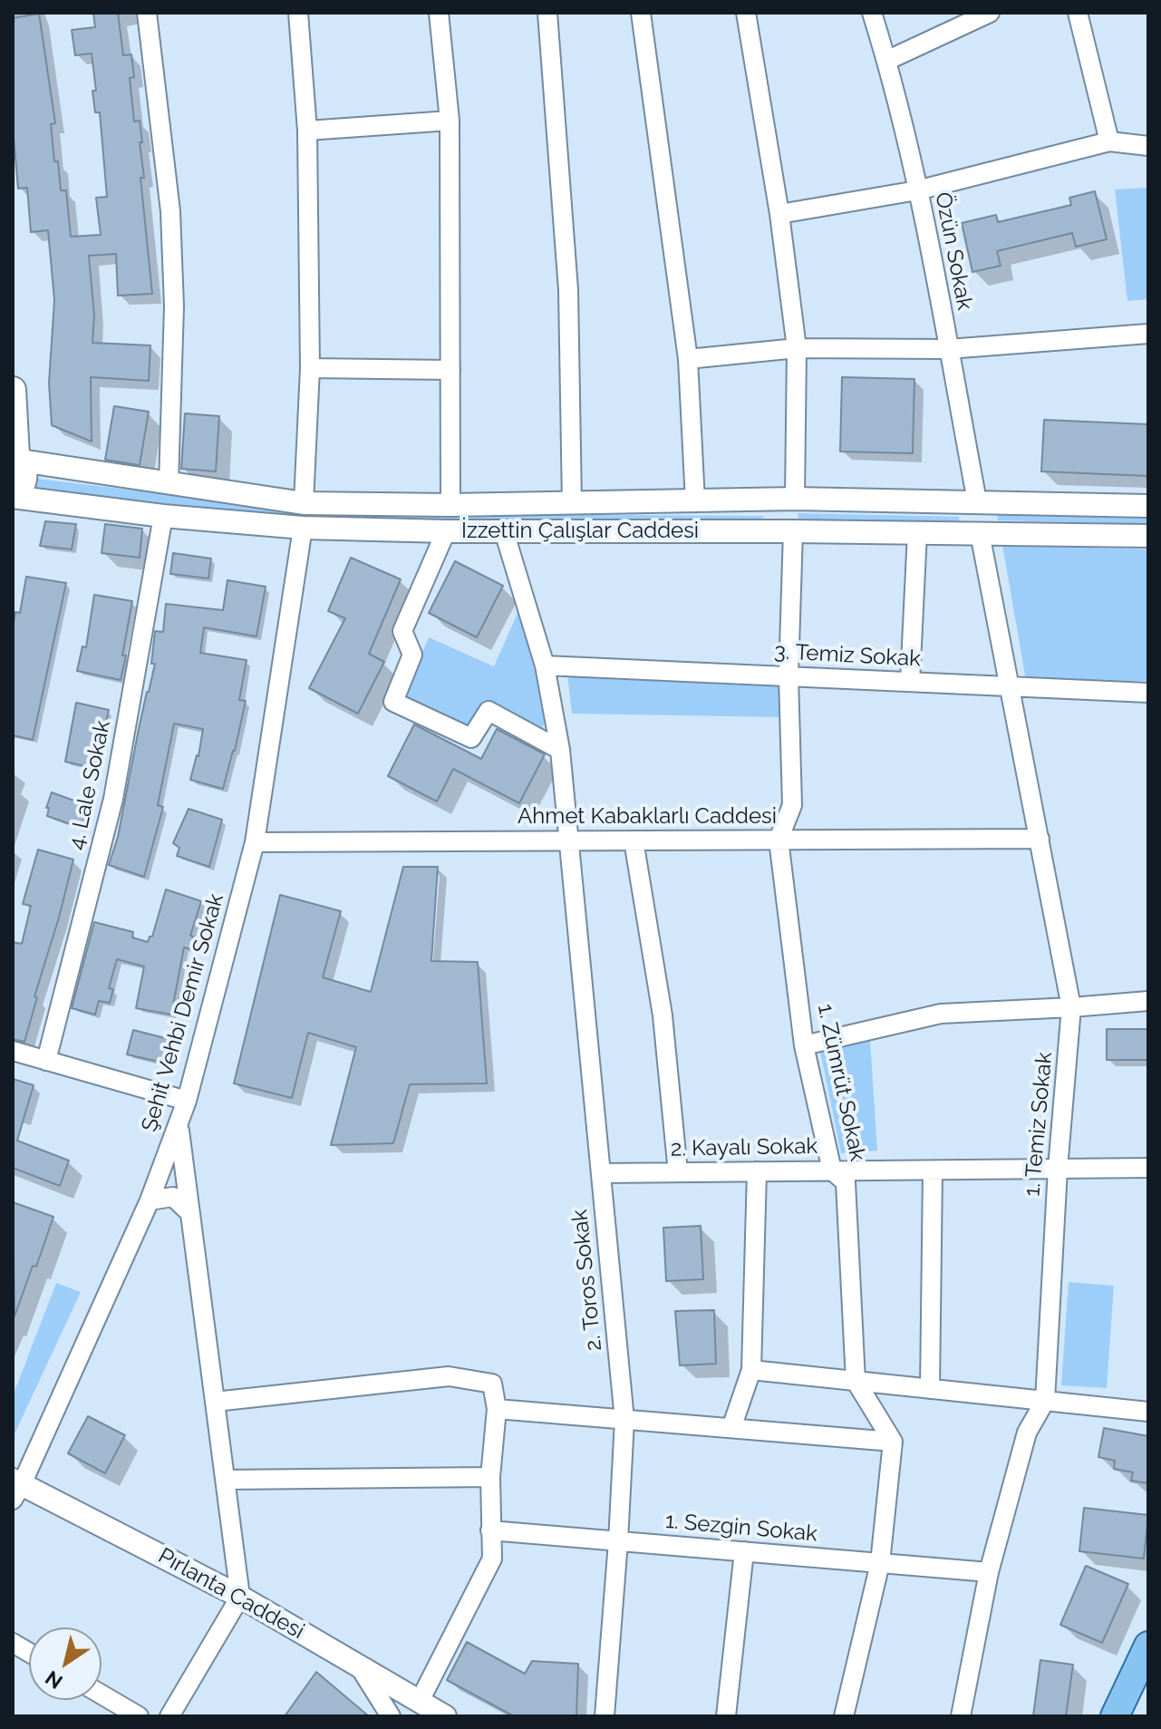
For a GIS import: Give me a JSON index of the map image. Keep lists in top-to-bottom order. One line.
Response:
{"streets":{"street":["Özün Sokak","İzzettin Çalışlar Caddesi","3. Temiz Sokak","4. Lale Sokak","Ahmet Kabaklarlı Caddesi","Şehit Vehbi Demir Sokak","1. Zümrüt Sokak","1. Temiz Sokak","2. Kayalı Sokak","2. Toros Sokak","1. Sezgin Sokak","Pırlanta Caddesi"]},"crossings":[["Özün Sokak","İzzettin Çalışlar Caddesi"],["İzzettin Çalışlar Caddesi","4. Lale Sokak"],["İzzettin Çalışlar Caddesi","Şehit Vehbi Demir Sokak"],["İzzettin Çalışlar Caddesi","1. Zümrüt Sokak"],["İzzettin Çalışlar Caddesi","1. Temiz Sokak"],["İzzettin Çalışlar Caddesi","2. Toros Sokak"],["3. Temiz Sokak","1. Zümrüt Sokak"],["3. Temiz Sokak","1. Temiz Sokak"],["3. Temiz Sokak","2. Toros Sokak"],["Ahmet Kabaklarlı Caddesi","Şehit Vehbi Demir Sokak"],["Ahmet Kabaklarlı Caddesi","1. Zümrüt Sokak"],["Ahmet Kabaklarlı Caddesi","1. Temiz Sokak"],["Ahmet Kabaklarlı Caddesi","2. Toros Sokak"],["Şehit Vehbi Demir Sokak","Pırlanta Caddesi"],["1. Zümrüt Sokak","2. Kayalı Sokak"],["1. Temiz Sokak","2. Kayalı Sokak"],["1. Temiz Sokak","1. Sezgin Sokak"],["2. Kayalı Sokak","2. Toros Sokak"],["2. Toros Sokak","1. Sezgin Sokak"]],"north":"bottom left"}
